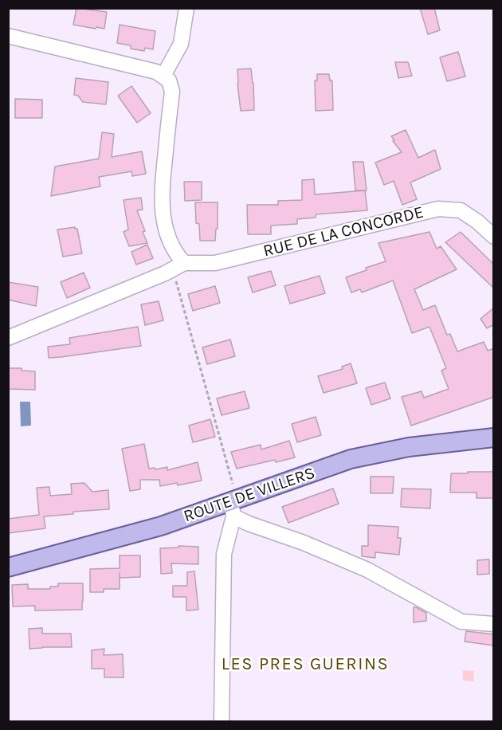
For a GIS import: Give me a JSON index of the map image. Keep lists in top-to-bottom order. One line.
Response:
{"streets":{"main road":["ROUTE DE VILLERS"],"street":["RUE DE LA CONCORDE"]},"districts":["LES PRES GUERINS"]}
